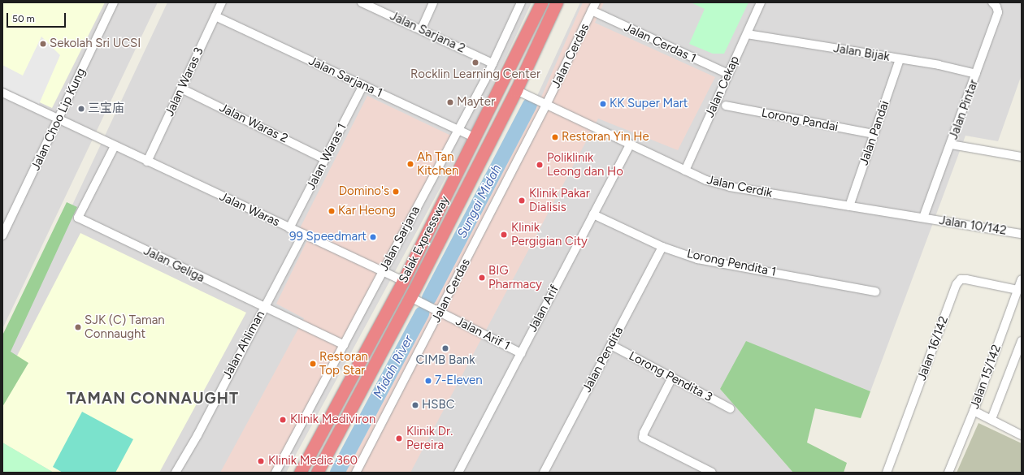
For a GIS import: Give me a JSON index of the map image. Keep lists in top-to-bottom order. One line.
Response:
{"streets":{"highway":["Salak Expressway"],"street":["Jalan Sarjana 2","Jalan Cerdas 1","Jalan Bijak","Jalan Cerdas","Jalan Sarjana 1","Jalan Waras 3","Jalan Cekap","Jalan Pintar","Jalan Choo Lip Kung","Lorong Pandai","Jalan Waras 2","Jalan Pandai","Jalan Waras 1","Jalan Cerdik","Jalan Waras","Jalan 10/142","Jalan Sarjana","Lorong Pendita 1","Jalan Geliga","Jalan Arif","Jalan Arif 1","Jalan Ahliman","Jalan 16/142","Jalan Pendita","Lorong Pendita 3","Jalan 15/142"]},"crossings":[["Jalan Sarjana 2","Jalan Sarjana"],["Jalan Cerdas 1","Jalan Cerdas"],["Jalan Cerdas 1","Jalan Cekap"],["Jalan Bijak","Jalan Cekap"],["Jalan Bijak","Jalan Pintar"],["Jalan Bijak","Jalan Pandai"],["Jalan Cerdas","Jalan Cerdik"],["Jalan Cerdas","Jalan Arif 1"],["Jalan Sarjana 1","Jalan Waras 3"],["Jalan Sarjana 1","Jalan Waras 1"],["Jalan Sarjana 1","Jalan Sarjana"],["Jalan Sarjana 1","Salak Expressway"],["Jalan Waras 3","Jalan Waras 2"],["Jalan Waras 3","Jalan Waras"],["Jalan Cekap","Jalan Cerdik"],["Jalan Pintar","Jalan Cerdik"],["Jalan Pintar","Jalan 10/142"],["Jalan Choo Lip Kung","Jalan Waras"],["Lorong Pandai","Jalan Pandai"],["Jalan Waras 2","Jalan Waras 1"],["Jalan Pandai","Jalan Cerdik"],["Jalan Waras 1","Jalan Waras"],["Jalan Cerdik","Jalan 10/142"],["Jalan Cerdik","Salak Expressway"],["Jalan Cerdik","Jalan Arif"],["Jalan Waras","Jalan Sarjana"],["Jalan Waras","Salak Expressway"],["Jalan Waras","Jalan Geliga"],["Jalan Waras","Jalan Ahliman"],["Jalan Sarjana","Jalan Geliga"],["Salak Expressway","Jalan Arif 1"],["Lorong Pendita 1","Jalan Arif"],["Lorong Pendita 1","Jalan Pendita"],["Jalan Geliga","Jalan Ahliman"],["Jalan Arif","Jalan Arif 1"],["Jalan 16/142","Jalan 15/142"],["Jalan Pendita","Lorong Pendita 3"]],"districts":["TAMAN CONNAUGHT"],"water":["Sungai Midah","Midah River"],"places":["Sekolah Sri UCSI","Rocklin Learning Center","Mayter","KK Super Mart","三宝庙","Restoran Yin He","Ah Tan Kitchen","Poliklinik Leong dan Ho","Domino's","Klinik Pakar Dialisis","Kar Heong","Klinik Pergigian City","99 Speedmart","BIG Pharmacy","SJK (C) Taman Connaught","CIMB Bank","Restoran Top Star","7-Eleven","HSBC","Klinik Mediviron","Klinik Dr. Pereira","Klinik Medic 360"],"scale_bar":"50 m"}
